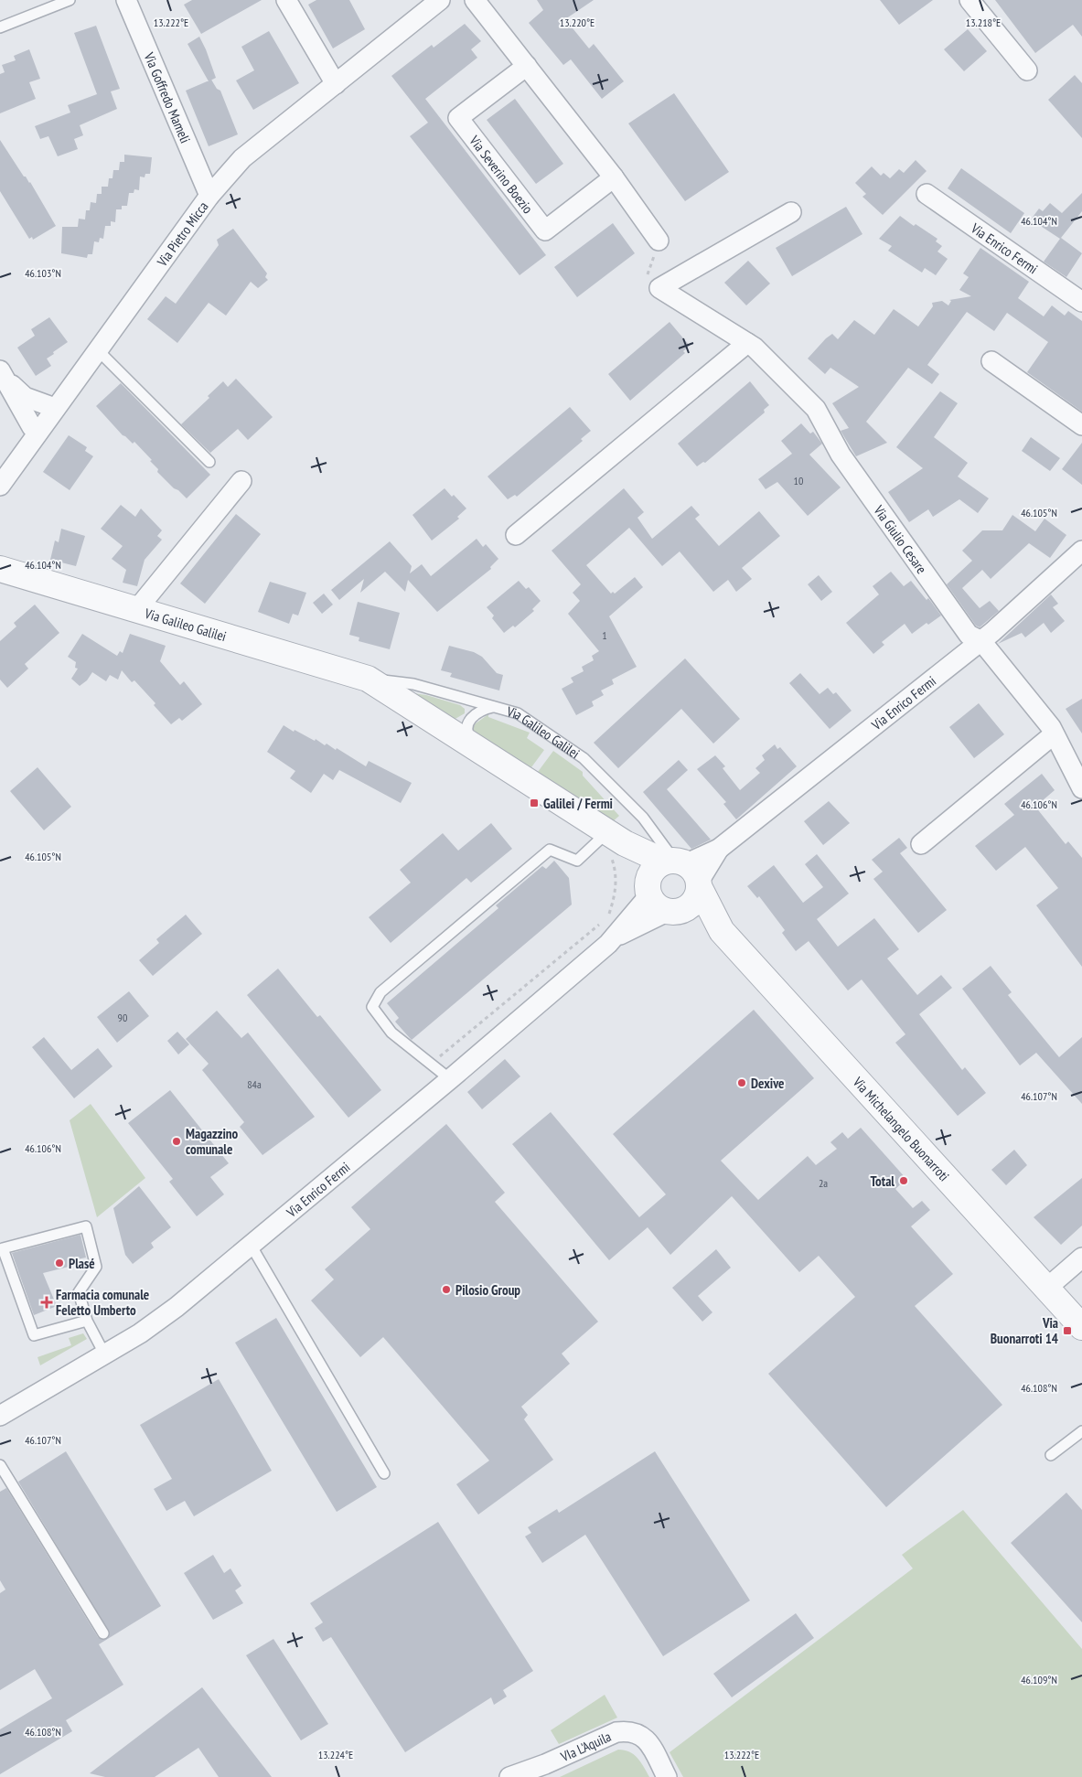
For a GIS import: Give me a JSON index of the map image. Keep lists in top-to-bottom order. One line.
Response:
{"streets":{"street":["Via Goffredo Mameli","Via Severino Boezio","Via Pietro Micca","Via Enrico Fermi","Via Giulio Cesare","Via Galileo Galilei","Via Michelangelo Buonarroti","VIa L'Aquila"]},"crossings":[["Via Goffredo Mameli","Via Pietro Micca"],["Via Enrico Fermi","Via Giulio Cesare"],["Via Enrico Fermi","Via Galileo Galilei"],["Via Enrico Fermi","Via Michelangelo Buonarroti"],["Via Galileo Galilei","Via Michelangelo Buonarroti"]],"places":{"transit":["Galilei / Fermi","Via Buonarroti 14"],"other":["Dexive","Magazzino comunale","Total","Plasé","Pilosio Group"],"health":["Farmacia comunale Feletto Umberto"]},"house_numbers":["10","1","90","84a","2a"],"coordinates":["13.222°E","13.220°E","13.218°E","46.104°N","46.103°N","46.105°N","46.106°N","46.107°N","46.108°N","46.109°N","13.224°E"]}
